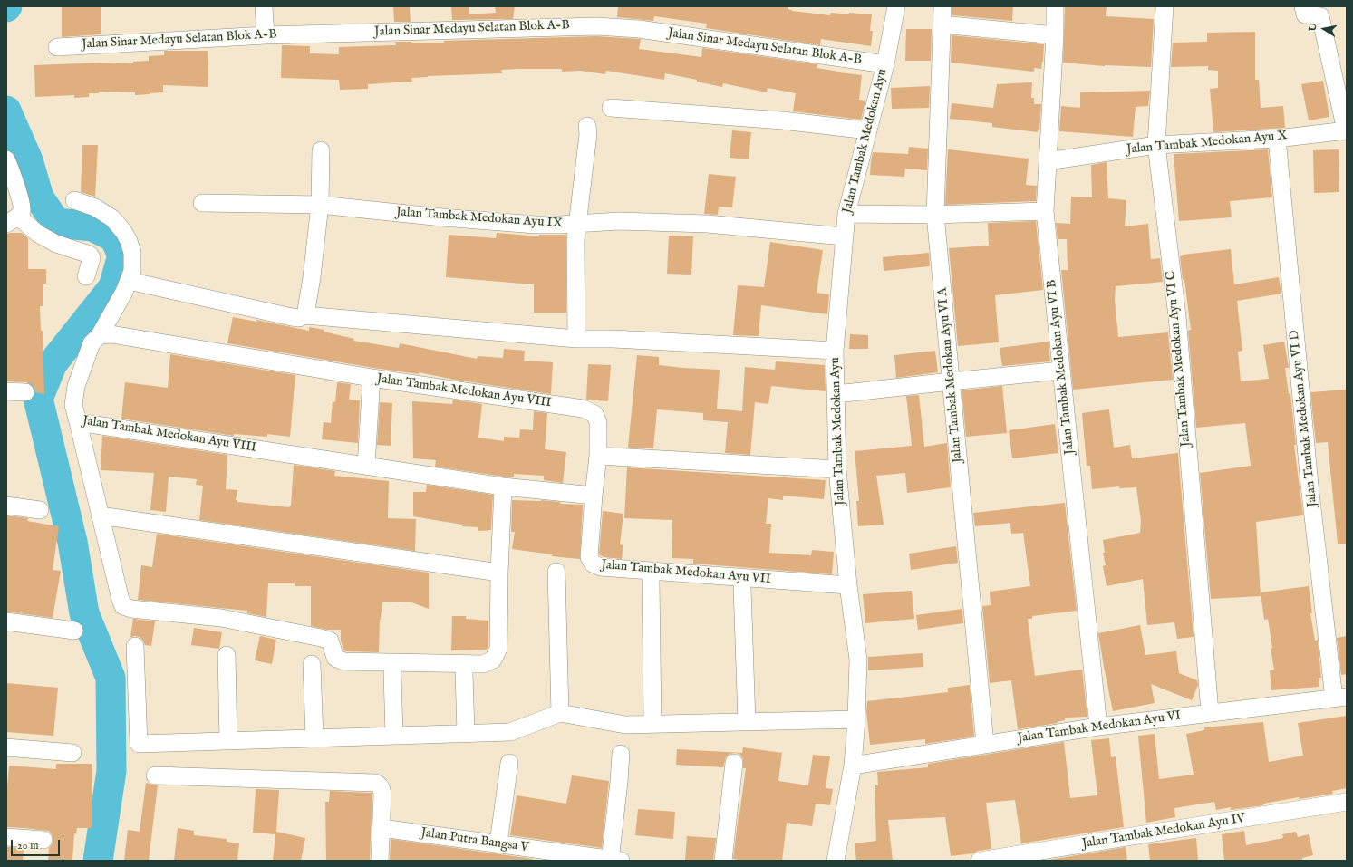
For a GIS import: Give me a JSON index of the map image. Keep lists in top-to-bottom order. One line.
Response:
{"streets":{"street":["Jalan Sinar Medayu Selatan Blok A-B","Jalan Tambak Medokan Ayu","Jalan Tambak Medokan Ayu X","Jalan Tambak Medokan Ayu IX","Jalan Tambak Medokan Ayu VI C","Jalan Tambak Medokan Ayu VI B","Jalan Tambak Medokan Ayu VI A","Jalan Tambak Medokan Ayu VIII","Jalan Tambak Medokan Ayu VI D","Jalan Tambak Medokan Ayu VII","Jalan Tambak Medokan Ayu VI","Jalan Tambak Medokan Ayu IV","Jalan Putra Bangsa V"]},"crossings":[["Jalan Sinar Medayu Selatan Blok A-B","Jalan Tambak Medokan Ayu"],["Jalan Tambak Medokan Ayu","Jalan Tambak Medokan Ayu IX"],["Jalan Tambak Medokan Ayu","Jalan Tambak Medokan Ayu VII"],["Jalan Tambak Medokan Ayu","Jalan Tambak Medokan Ayu VI"],["Jalan Tambak Medokan Ayu X","Jalan Tambak Medokan Ayu VI C"],["Jalan Tambak Medokan Ayu X","Jalan Tambak Medokan Ayu VI B"],["Jalan Tambak Medokan Ayu X","Jalan Tambak Medokan Ayu VI D"],["Jalan Tambak Medokan Ayu VI C","Jalan Tambak Medokan Ayu VI"],["Jalan Tambak Medokan Ayu VI B","Jalan Tambak Medokan Ayu VI"],["Jalan Tambak Medokan Ayu VI A","Jalan Tambak Medokan Ayu VI"],["Jalan Tambak Medokan Ayu VIII","Jalan Tambak Medokan Ayu VII"],["Jalan Tambak Medokan Ayu VI D","Jalan Tambak Medokan Ayu VI"]],"scale_bar":"20 m","north":"left"}
